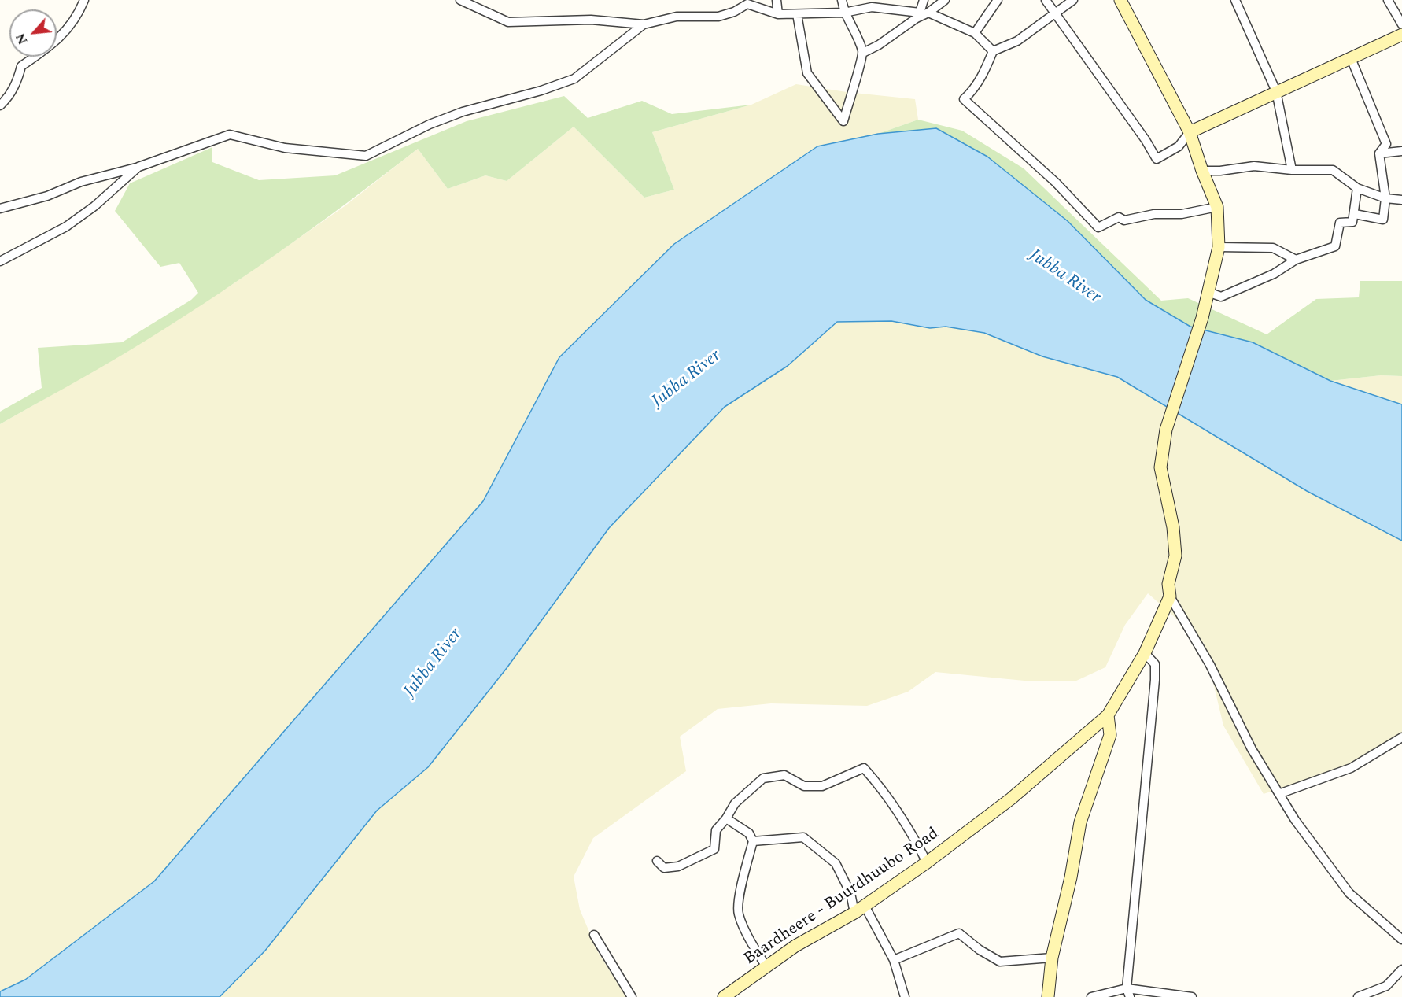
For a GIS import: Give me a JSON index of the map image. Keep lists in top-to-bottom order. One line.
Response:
{"streets":{"main road":["Baardheere - Buurdhuubo Road"]},"water":["Jubba River"],"north":"bottom left"}
